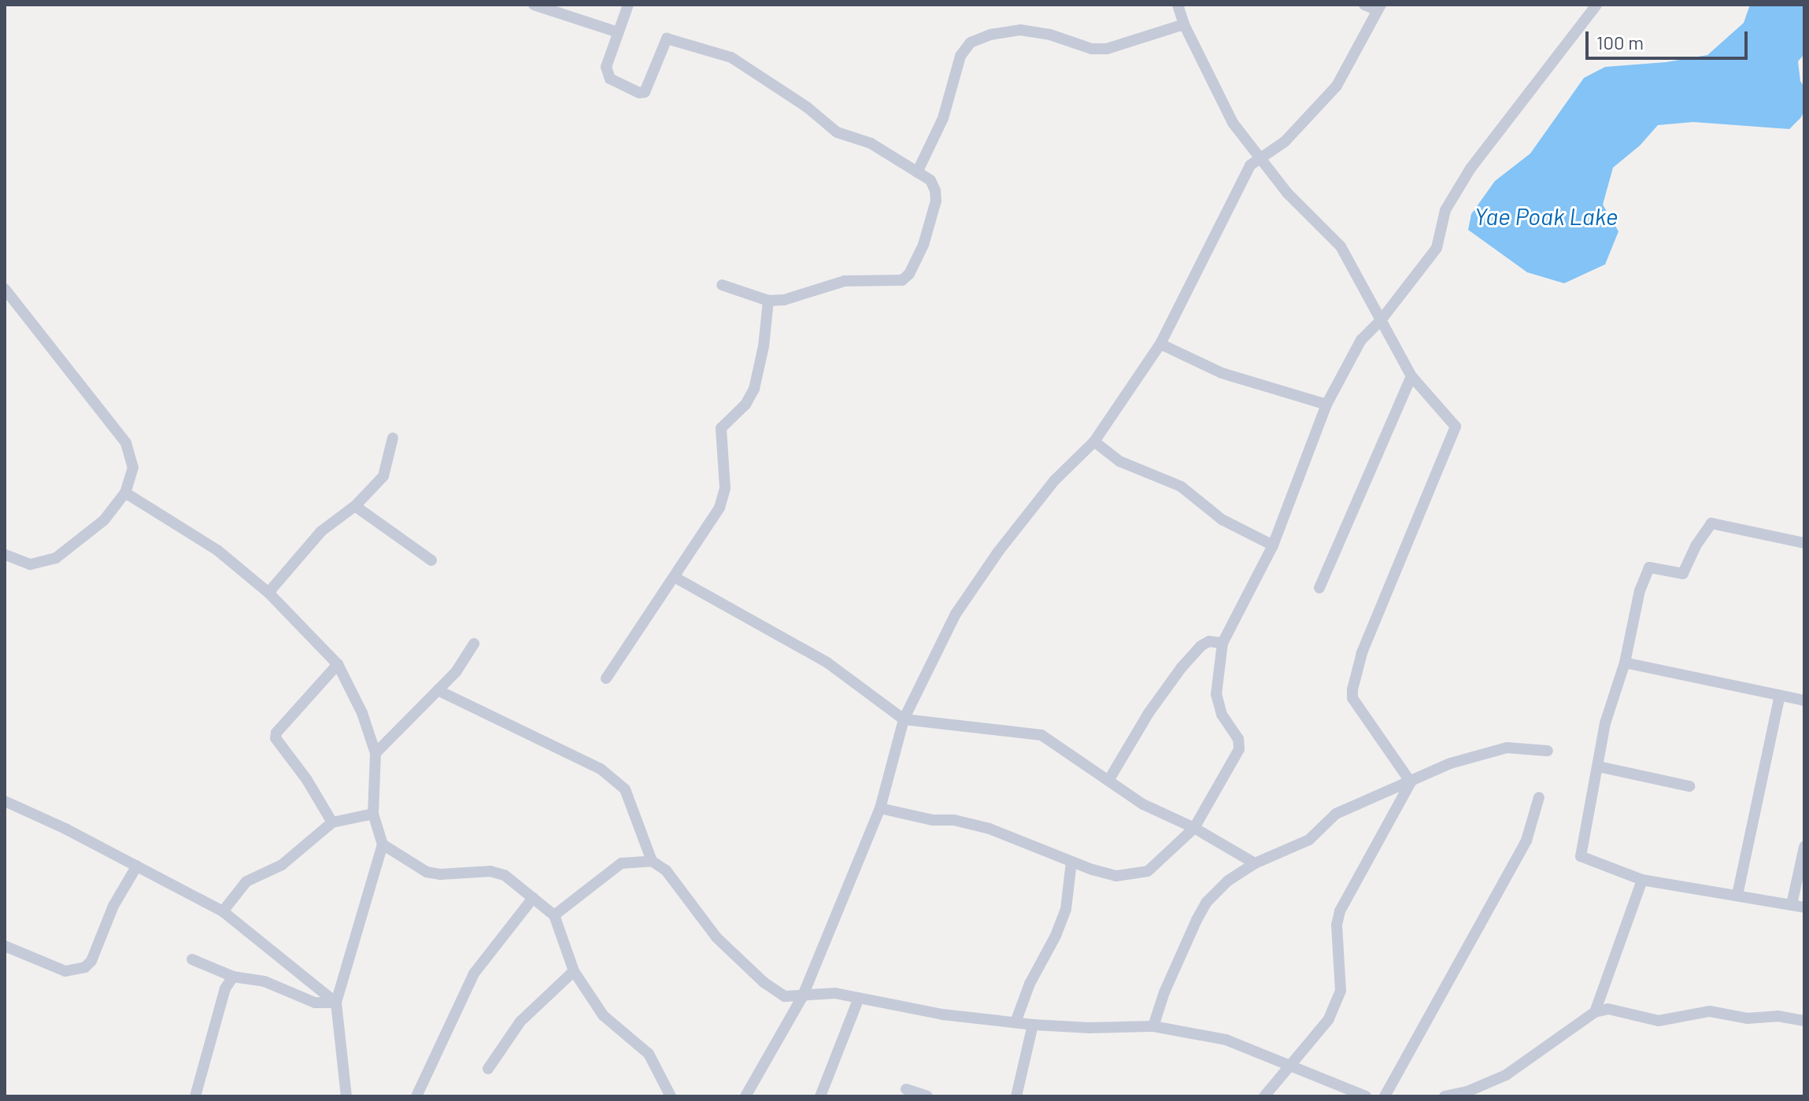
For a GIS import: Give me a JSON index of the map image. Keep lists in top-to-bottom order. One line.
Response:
{"water":["Yae Poak Lake"],"scale_bar":"100 m"}
